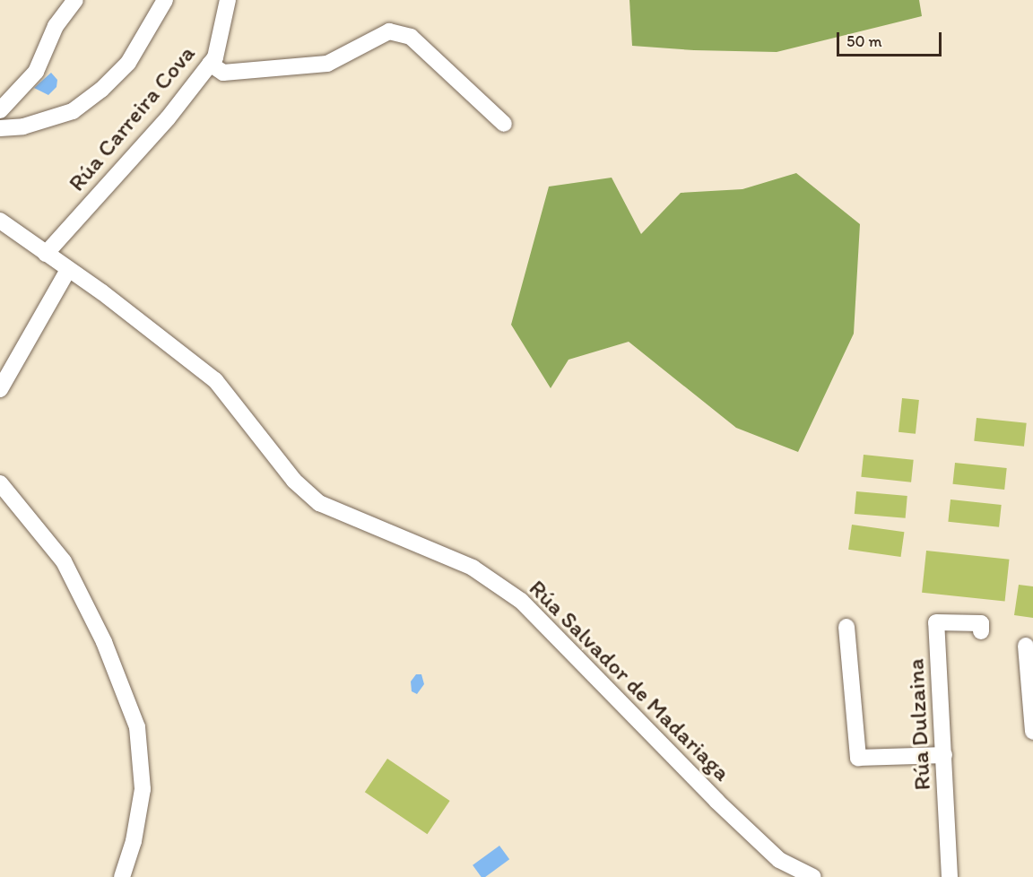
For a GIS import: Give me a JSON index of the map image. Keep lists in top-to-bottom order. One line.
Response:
{"streets":{"street":["Rúa Carreira Cova","Rúa Salvador de Madariaga","Rúa Dulzaina"]},"crossings":[["Rúa Carreira Cova","Rúa Salvador de Madariaga"]],"scale_bar":"50 m"}
